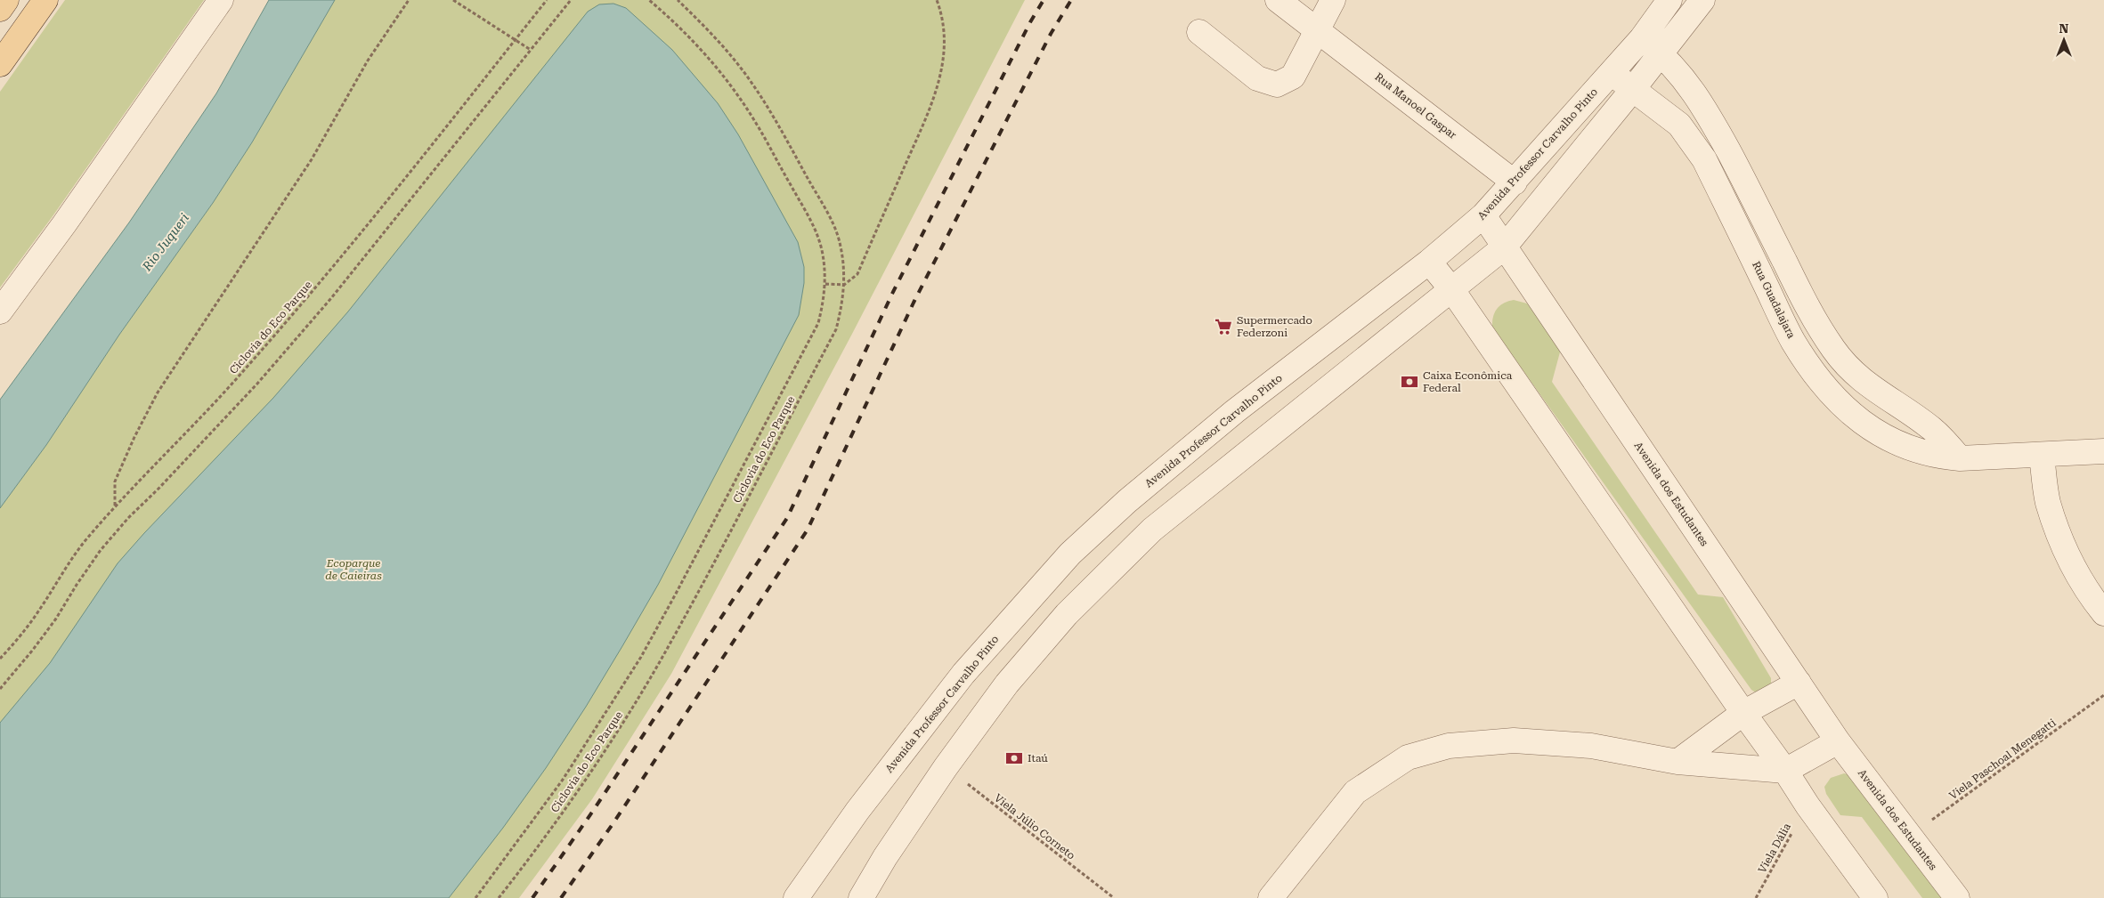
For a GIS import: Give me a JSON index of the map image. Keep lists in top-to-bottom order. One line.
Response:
{"streets":{"street":["Rua Manoel Gaspar","Avenida Professor Carvalho Pinto","Rua Guadalajara","Avenida dos Estudantes"],"path":["Ciclovia do Eco Parque","Viela Paschoal Menegatti","Viela Júlio Corneto","Viela Dália"]},"crossings":[["Rua Manoel Gaspar","Avenida Professor Carvalho Pinto"],["Avenida Professor Carvalho Pinto","Rua Guadalajara"],["Avenida Professor Carvalho Pinto","Avenida dos Estudantes"],["Avenida dos Estudantes","Viela Paschoal Menegatti"]],"water":["Rio Juqueri"],"parks":["Ecoparque de Caieiras"],"places":{"supermarket":["Supermercado Federzoni"],"bank":["Caixa Econômica Federal","Itaú"]},"north":"top"}
